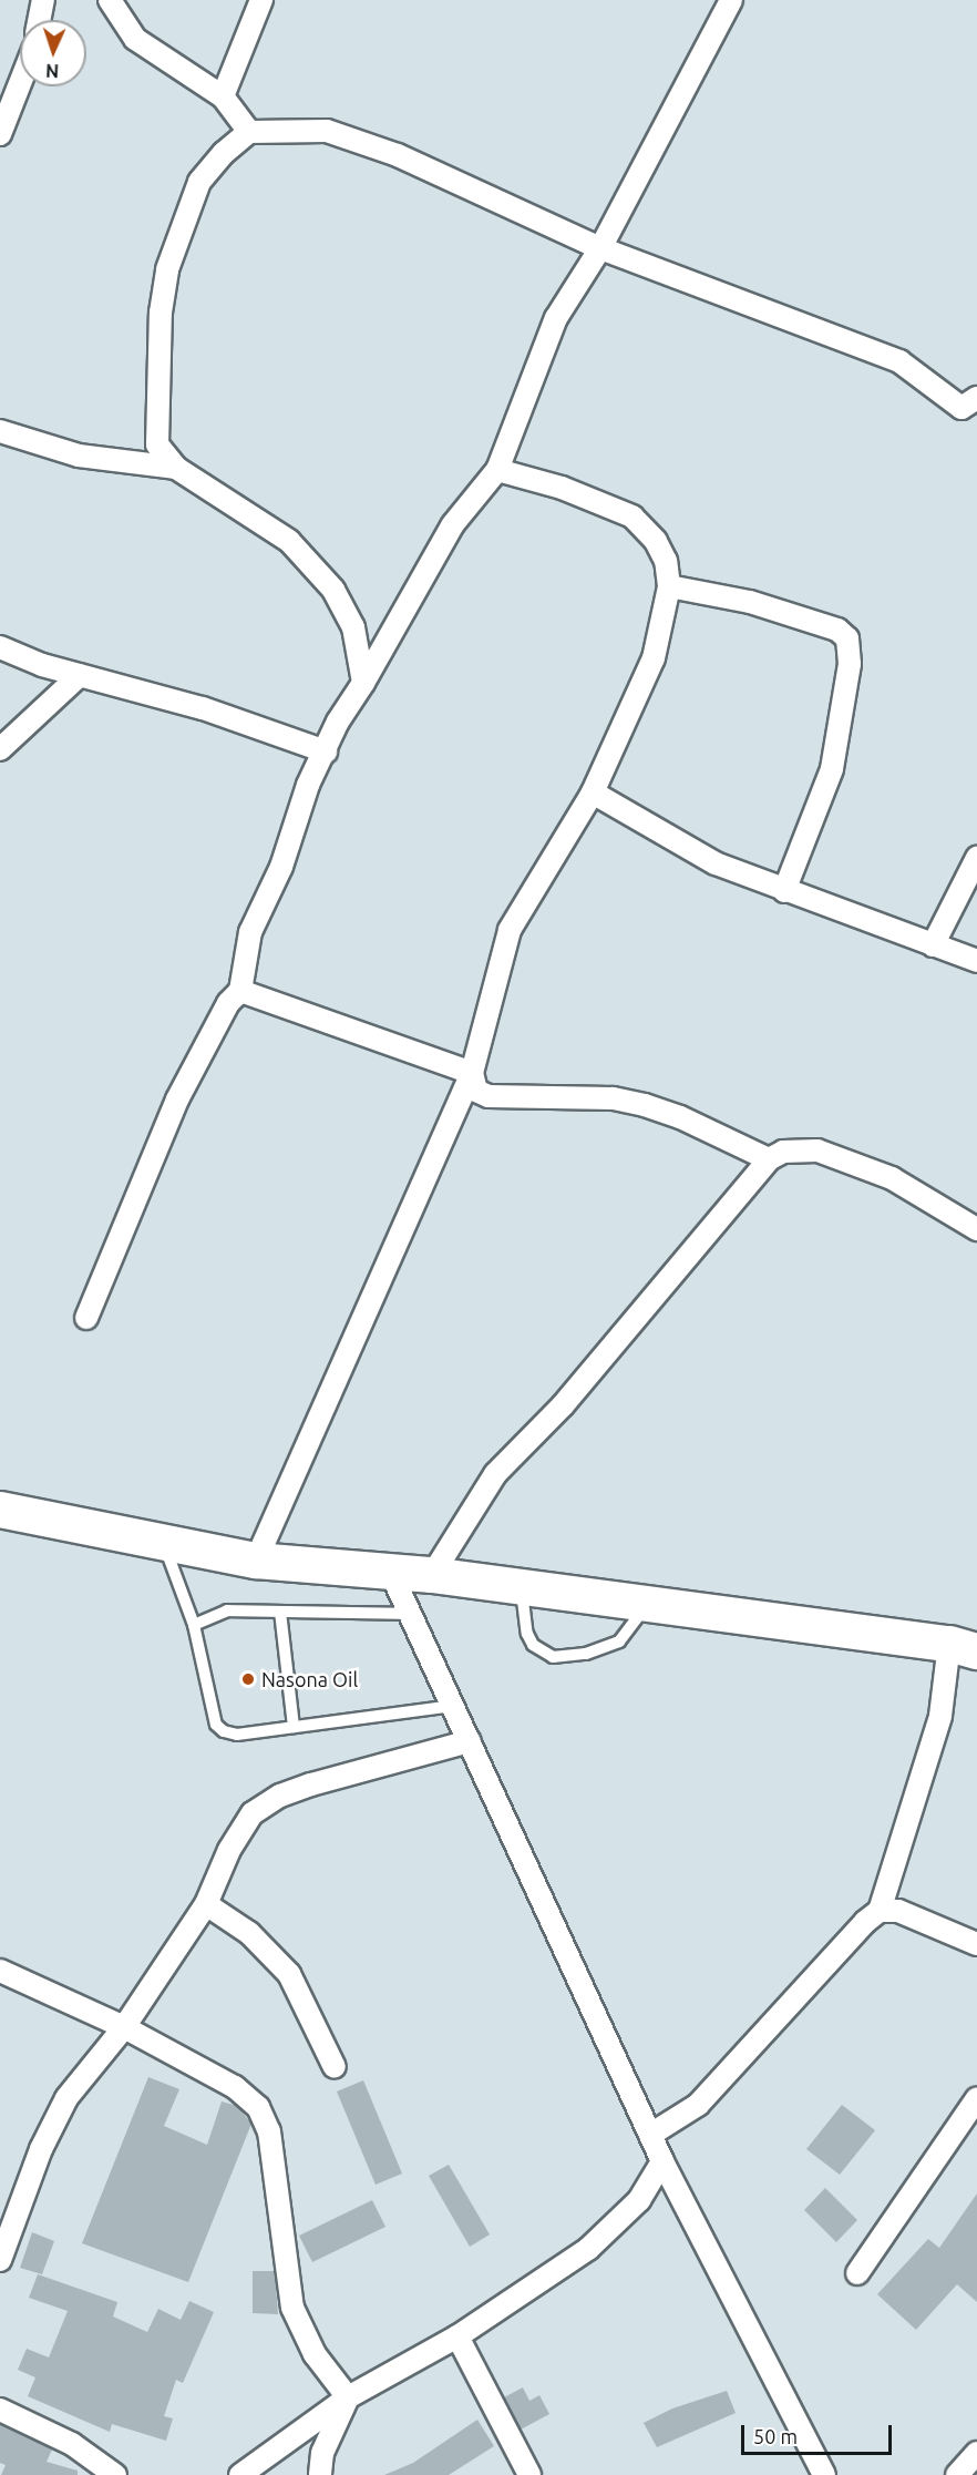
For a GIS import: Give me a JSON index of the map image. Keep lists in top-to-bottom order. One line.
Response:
{"places":["Nasona Oil"],"scale_bar":"50 m","north":"bottom"}
